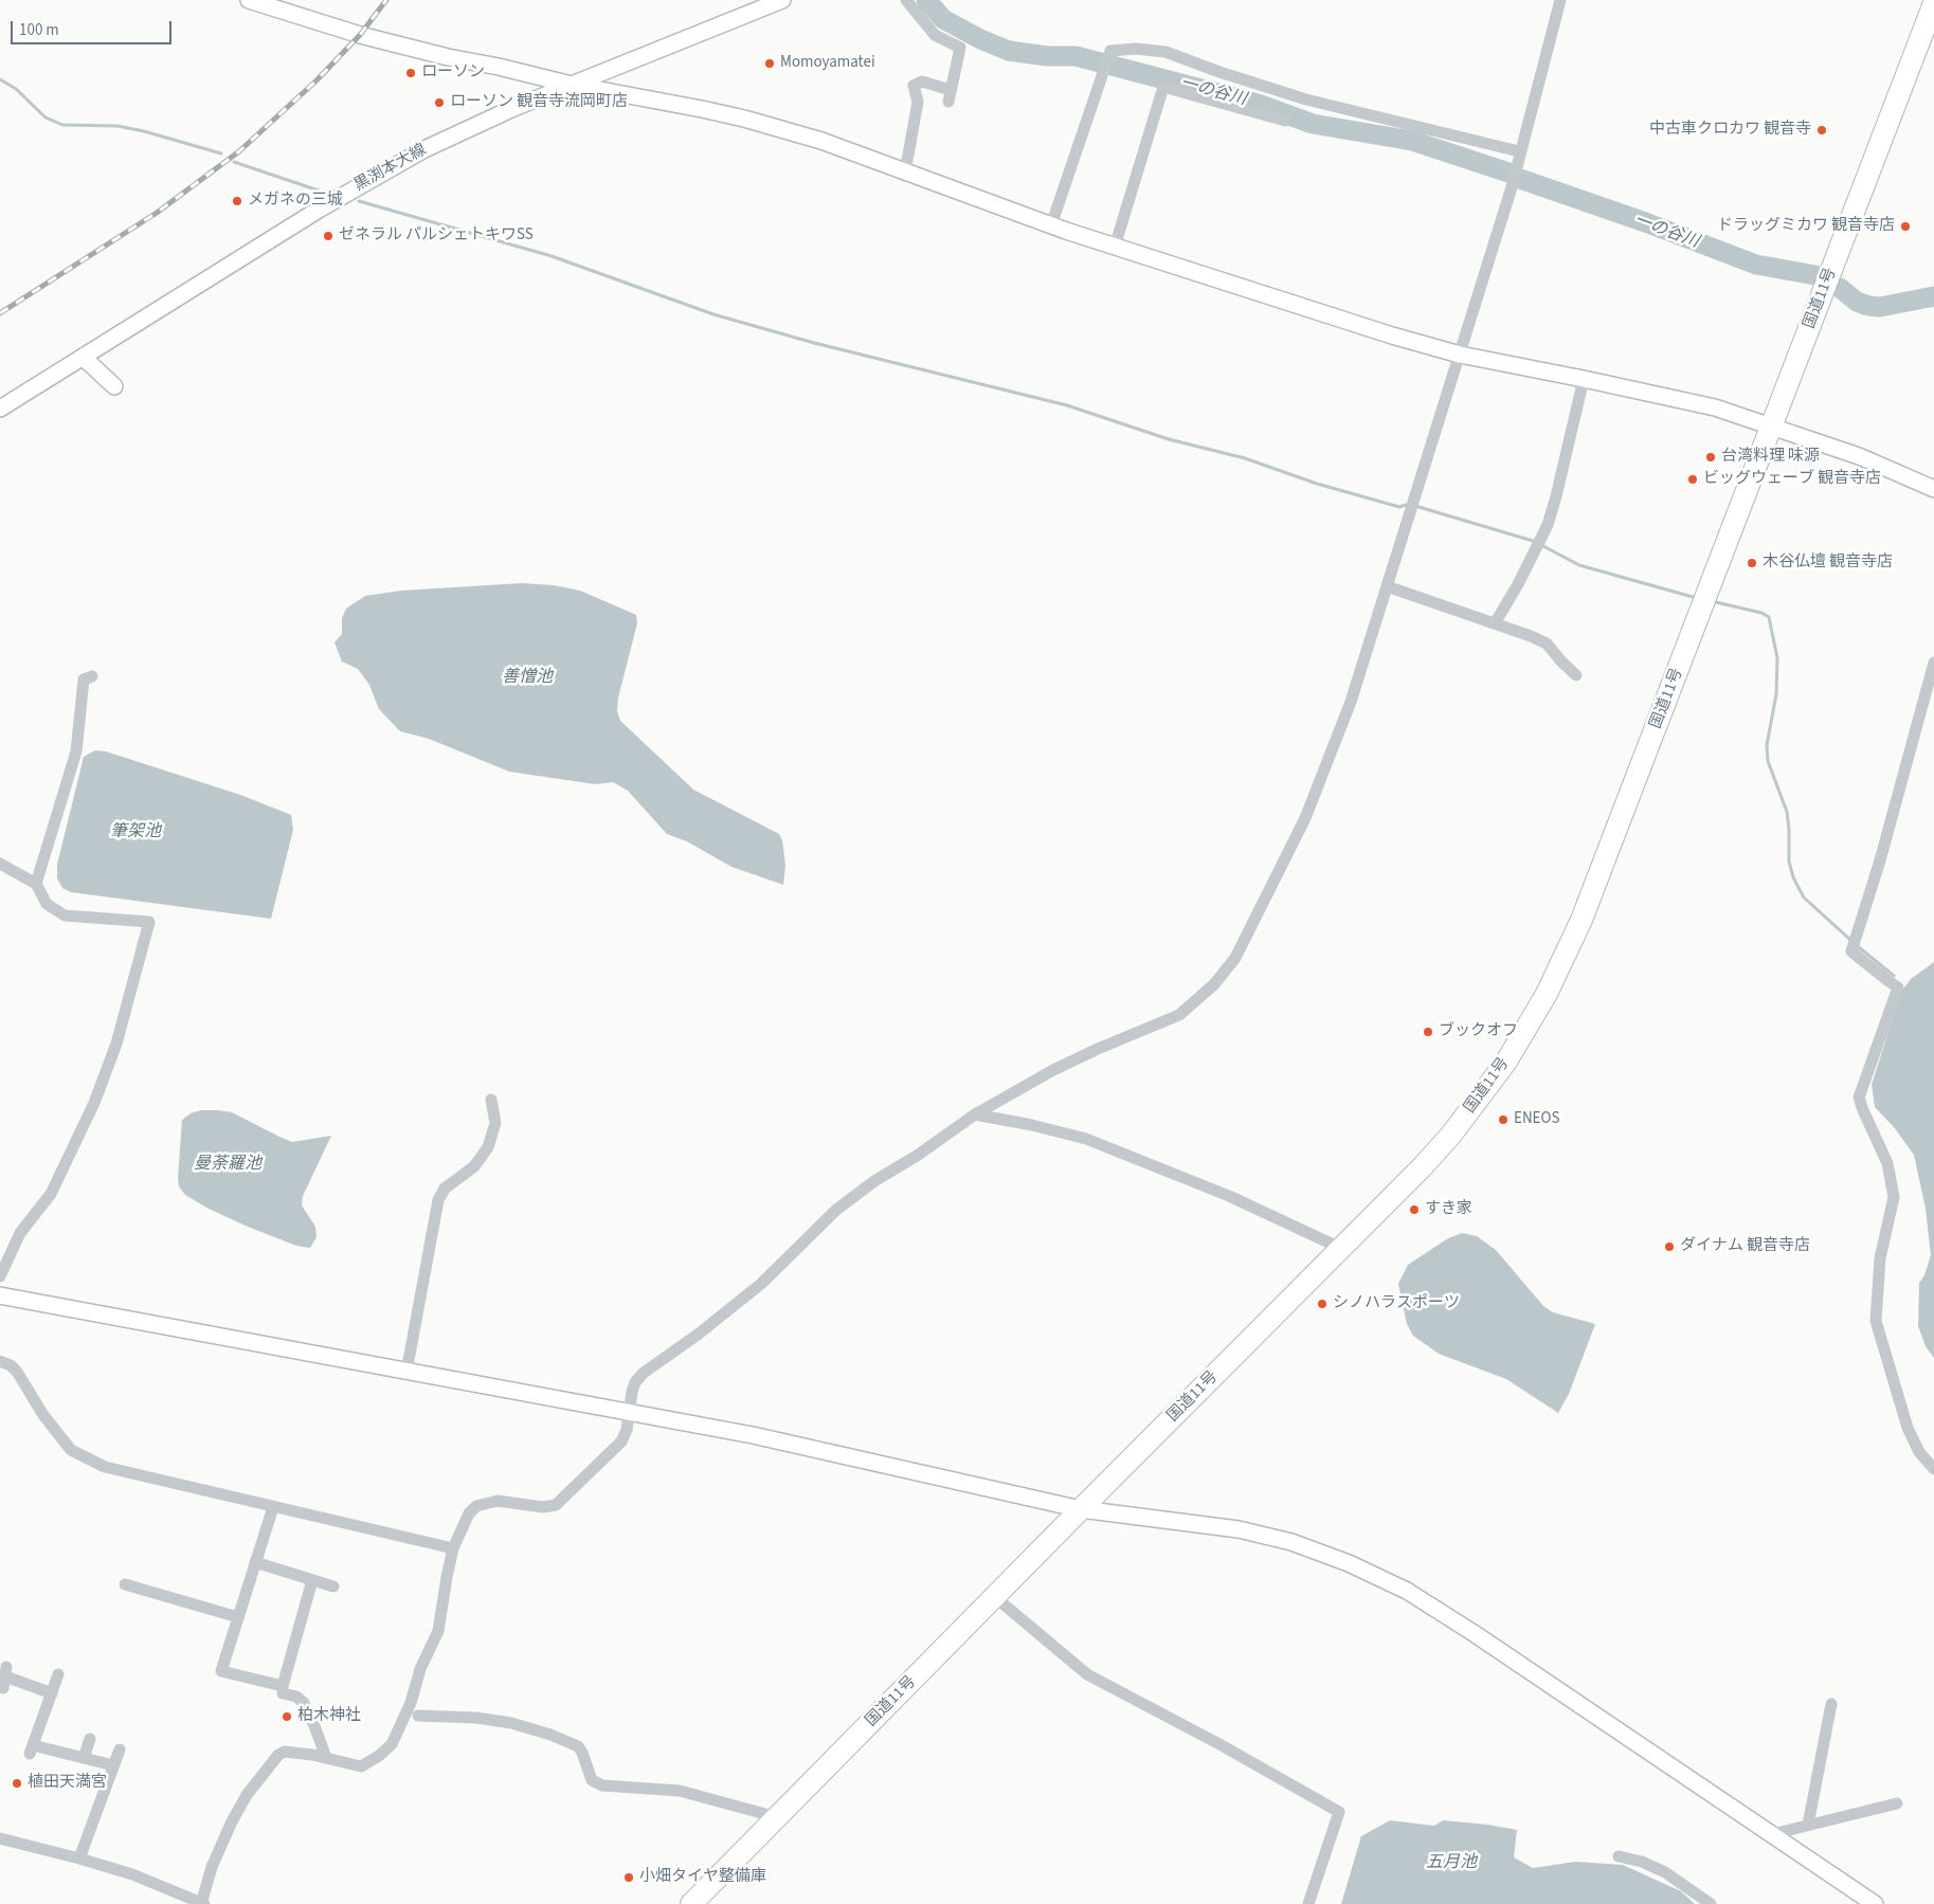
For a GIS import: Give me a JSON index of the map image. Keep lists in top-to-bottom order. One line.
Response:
{"streets":{"highway":["国道11号"],"street":["黒渕本大線"]},"water":["一の谷川","善憎池","筆架池","曼荼羅池","五月池"],"places":["Momoyamatei","ローソン","ローソン 観音寺流岡町店","中古車クロカワ 観音寺","メガネの三城","ドラッグミカワ 観音寺店","ゼネラル パルシェトキワSS","台湾料理 味源","ビッグウェーブ 観音寺店","木谷仏壇 観音寺店","ブックオフ","ENEOS","すき家","ダイナム 観音寺店","シノハラスポーツ","柏木神社","植田天満宮","小畑タイヤ整備庫"],"scale_bar":"100 m"}
